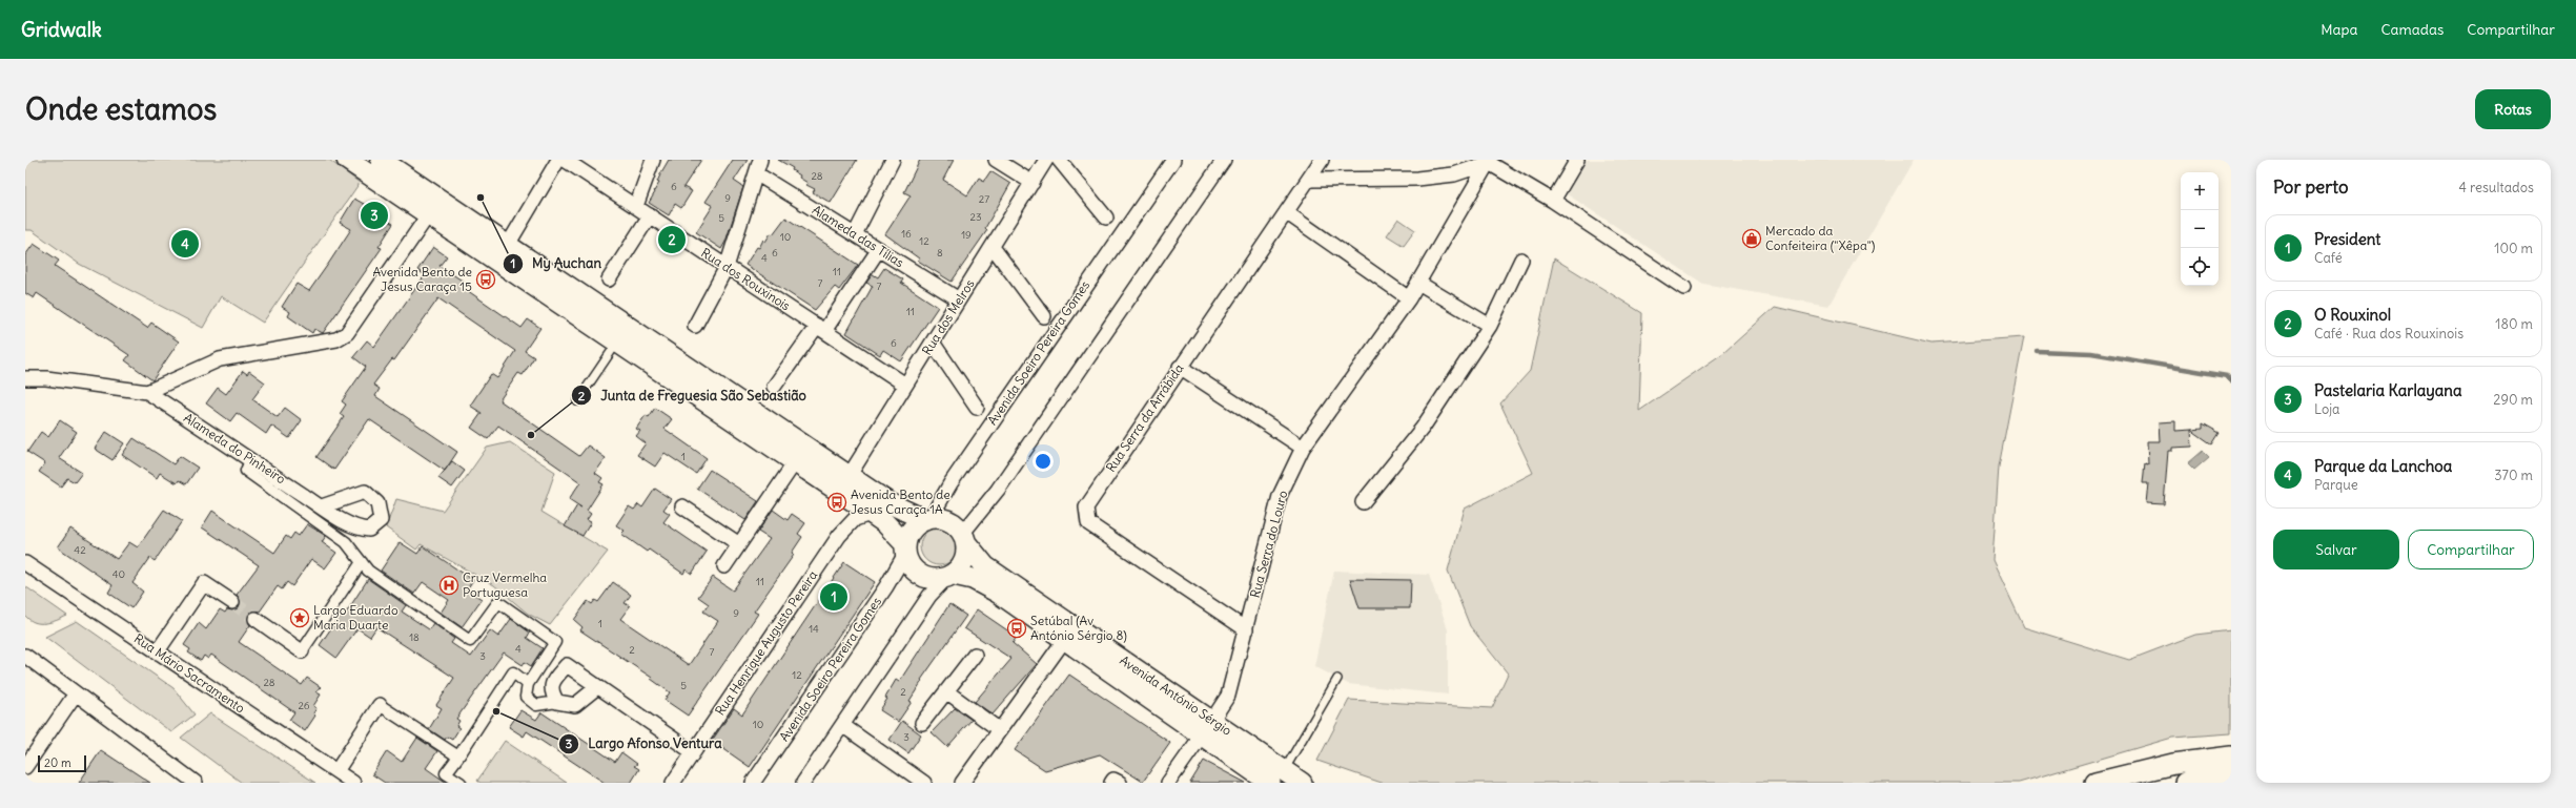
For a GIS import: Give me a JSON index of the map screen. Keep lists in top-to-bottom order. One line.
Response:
{"streets":{"main road":["Avenida Soeiro Pereira Gomes","Avenida António Sérgio"],"street":["Alameda das Tílias","Rua dos Rouxinois","Rua dos Melros","Rua Serra da Arrábida","Alameda do Pinheiro","Rua Serra do Louro","Rua Henrique Augusto Pereira","Rua Mário Sacramento"]},"crossings":[["Alameda das Tílias","Rua dos Melros"],["Rua dos Rouxinois","Rua dos Melros"],["Avenida Soeiro Pereira Gomes","Avenida António Sérgio"],["Rua Serra da Arrábida","Rua Serra do Louro"],["Rua Serra do Louro","Avenida António Sérgio"]],"places":{"other":["My Auchan","Junta de Freguesia São Sebastião","Largo Afonso Ventura"],"shop":["Mercado da Confeiteira (\"Xêpa\")"],"bus stop":["Avenida Bento de Jesus Caraça 15","Avenida Bento de Jesus Caraça 1A","Setúbal (Av António Sérgio 8)"],"hospital":["Cruz Vermelha Portuguesa"],"place":["Largo Eduardo Maria Duarte"]},"house_numbers":["28","6","9","27","23","5","16","19","10","12","6","8","4","11","7","7","11","6","1","42","40","11","9","1","14","18","4","2","7","3","12","28","5","2","26","10","3"],"scale_bar":"20 m","page":{"header":"Gridwalk","nav":["Mapa","Camadas","Compartilhar"],"buttons":["Rotas",["Salvar","Compartilhar"]],"title":"Onde estamos","heading":["Por perto","4 resultados"],"map_buttons":["+","−"],"pins":["3","2","4","1"],"list":[{"mark":"1","name":"President","note":"Café","value":"100 m"},{"mark":"2","name":"O Rouxinol","note":"Café · Rua dos Rouxinois","value":"180 m"},{"mark":"3","name":"Pastelaria Karlayana","note":"Loja","value":"290 m"},{"mark":"4","name":"Parque da Lanchoa","note":"Parque","value":"370 m"}],"scale":"20 m"}}
